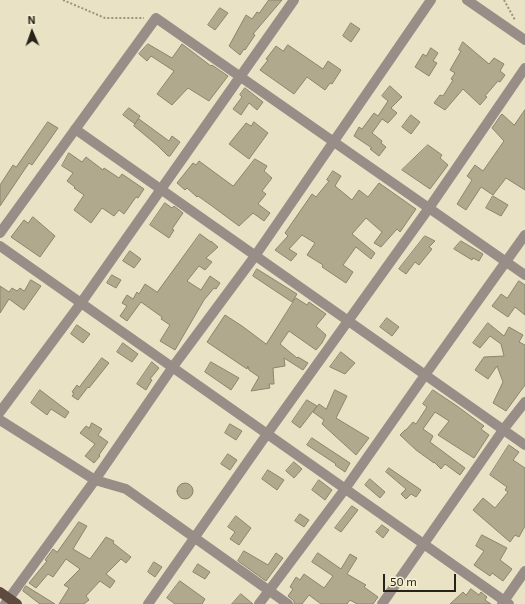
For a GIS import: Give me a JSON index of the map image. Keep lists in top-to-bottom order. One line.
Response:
{"scale_bar":"50 m","north":"top"}
